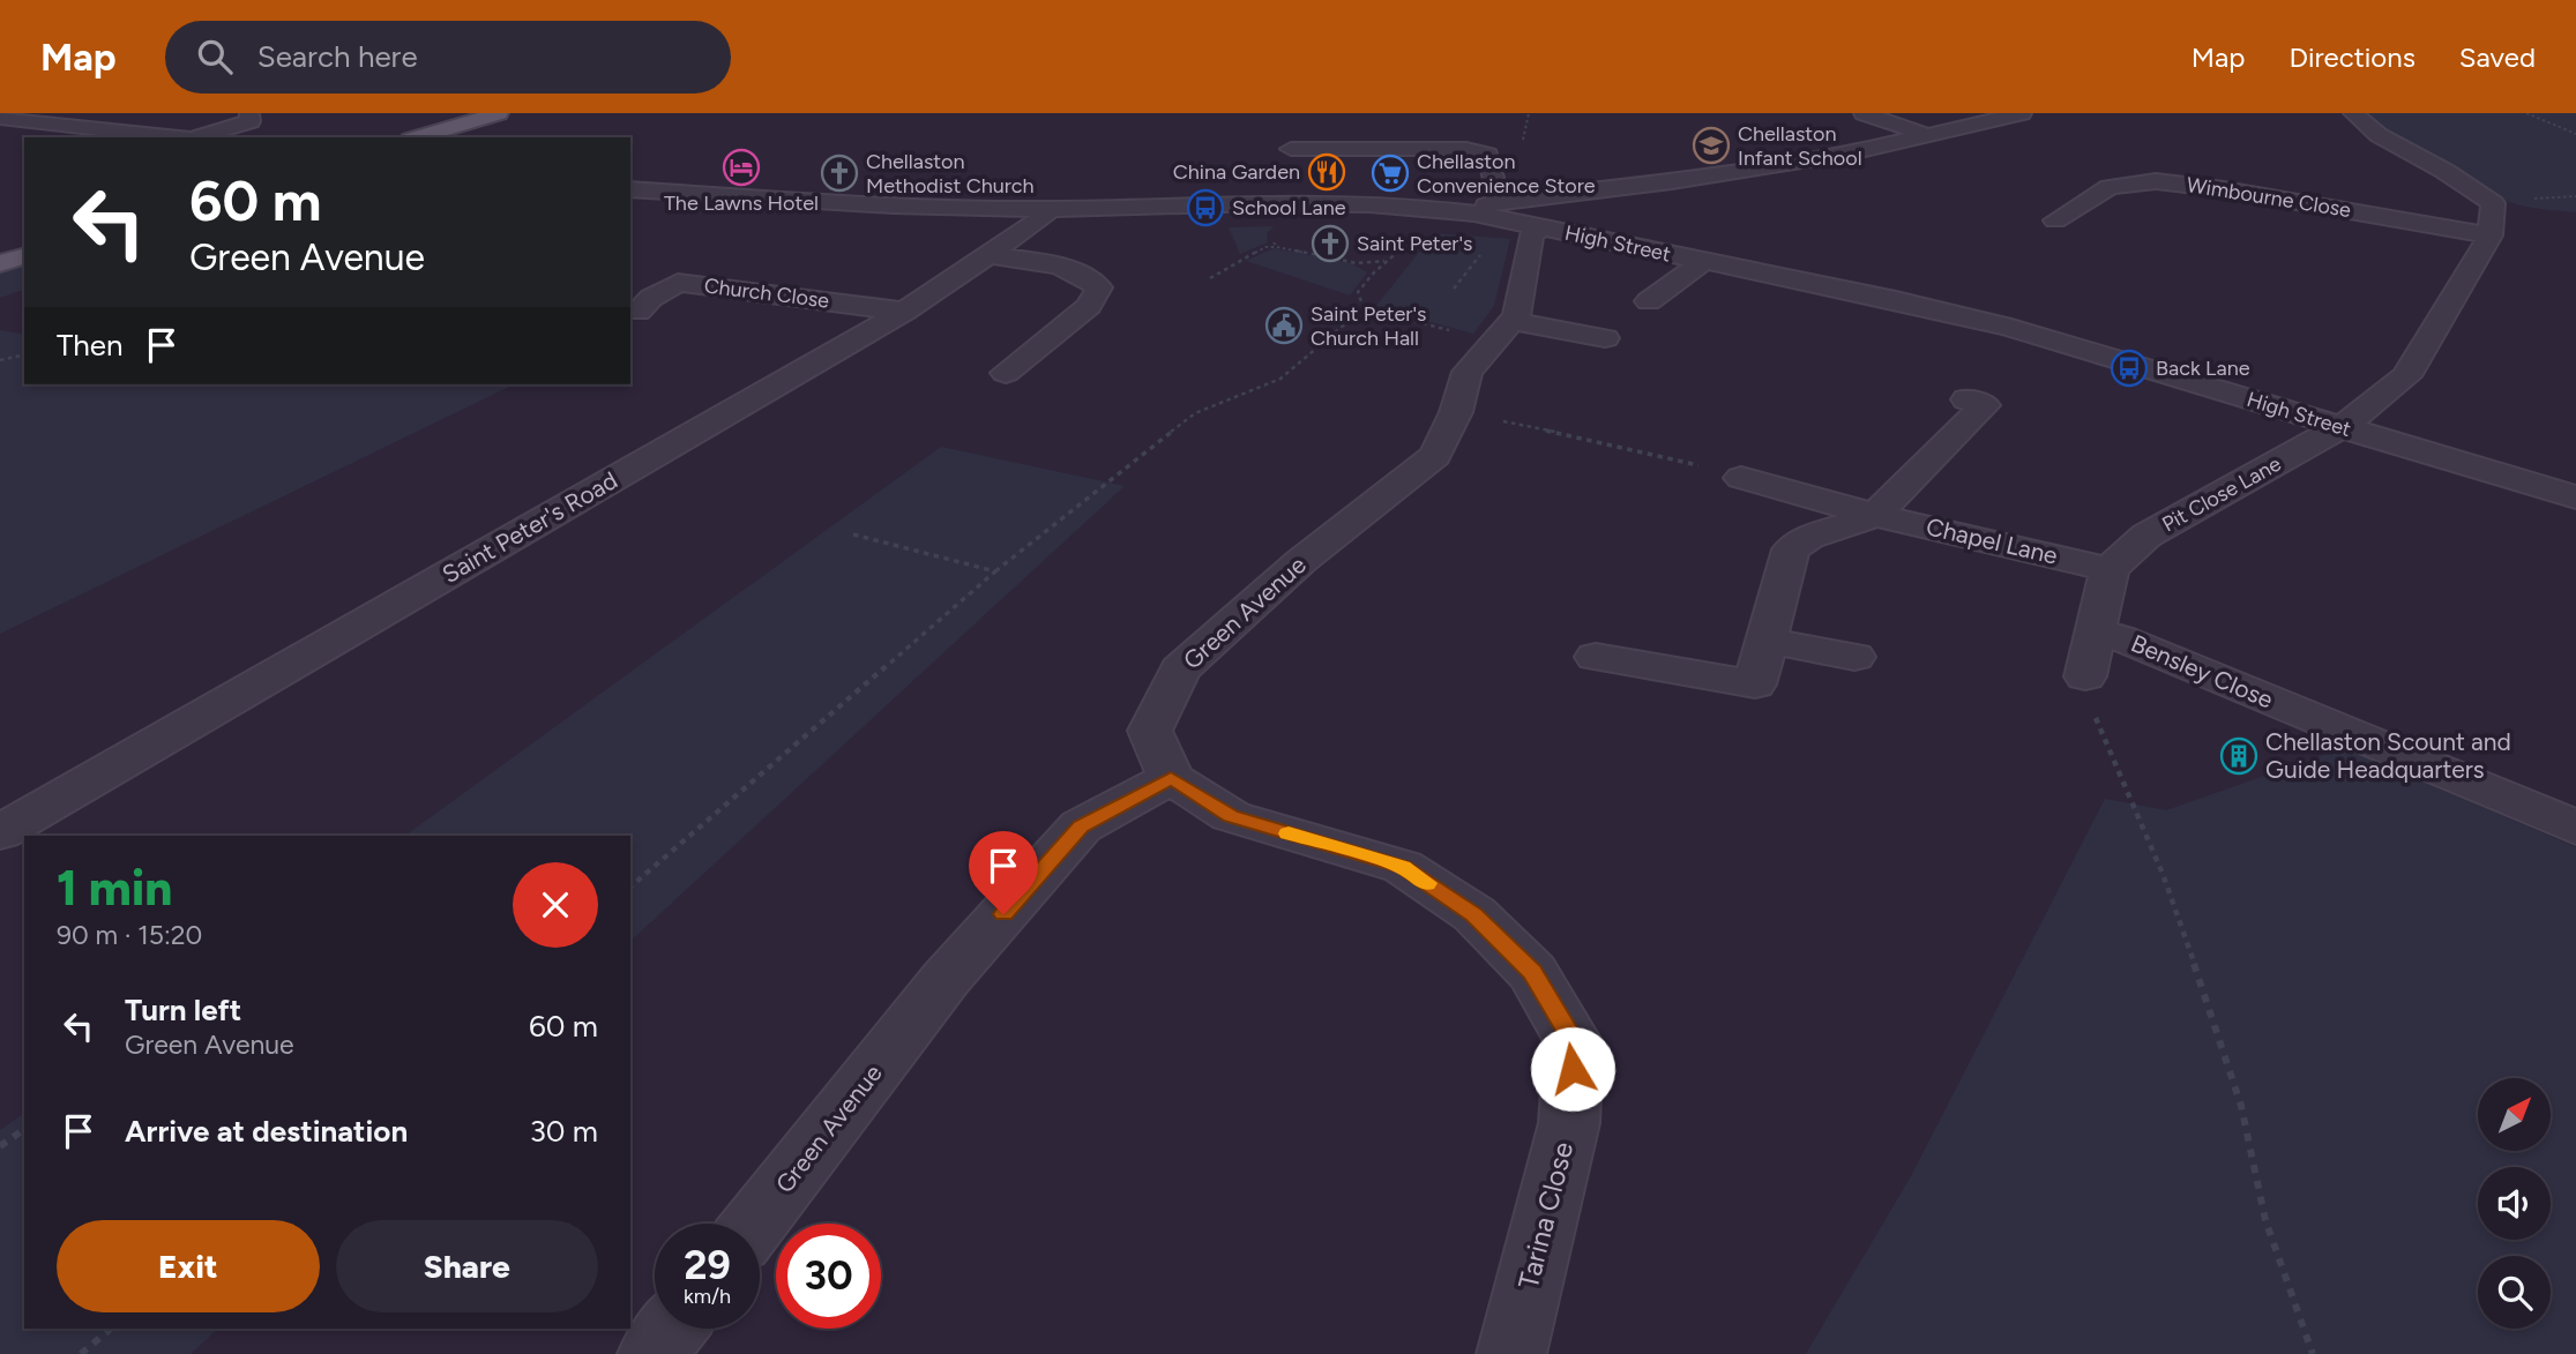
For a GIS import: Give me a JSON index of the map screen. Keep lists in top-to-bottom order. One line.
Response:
{"streets":{"street":["Wimbourne Close","High Street","Church Close","Pit Close Lane","Saint Peter's Road","Chapel Lane","Green Avenue","Bensley Close","Tarina Close"]},"crossings":[["High Street","Pit Close Lane"],["High Street","Saint Peter's Road"],["High Street","Green Avenue"],["Church Close","Saint Peter's Road"],["Pit Close Lane","Chapel Lane"],["Green Avenue","Tarina Close"]],"places":{"school or university":["Chellaston Infant School"],"hotel":["The Lawns Hotel"],"restaurant":["China Garden"],"church":["Chellaston Methodist Church","Saint Peter's"],"supermarket":["Chellaston Convenience Store"],"bus stop":["School Lane","Back Lane"],"public building":["Saint Peter's Church Hall"],"building":["Chellaston Scount and Guide Headquarters"]},"north":"top right","page":{"header":"Map","search":"Search here","nav":["Map","Directions","Saved"],"turn":["60 m","Green Avenue"],"then":"Then","heading":["1 min","90 m · 15:20"],"list":[{"name":"Turn left","note":"Green Avenue","value":"60 m"},{"name":"Arrive at destination","value":"30 m"}],"buttons":["Exit","Share"],"speed":"29 km/h","limit":"30"}}
